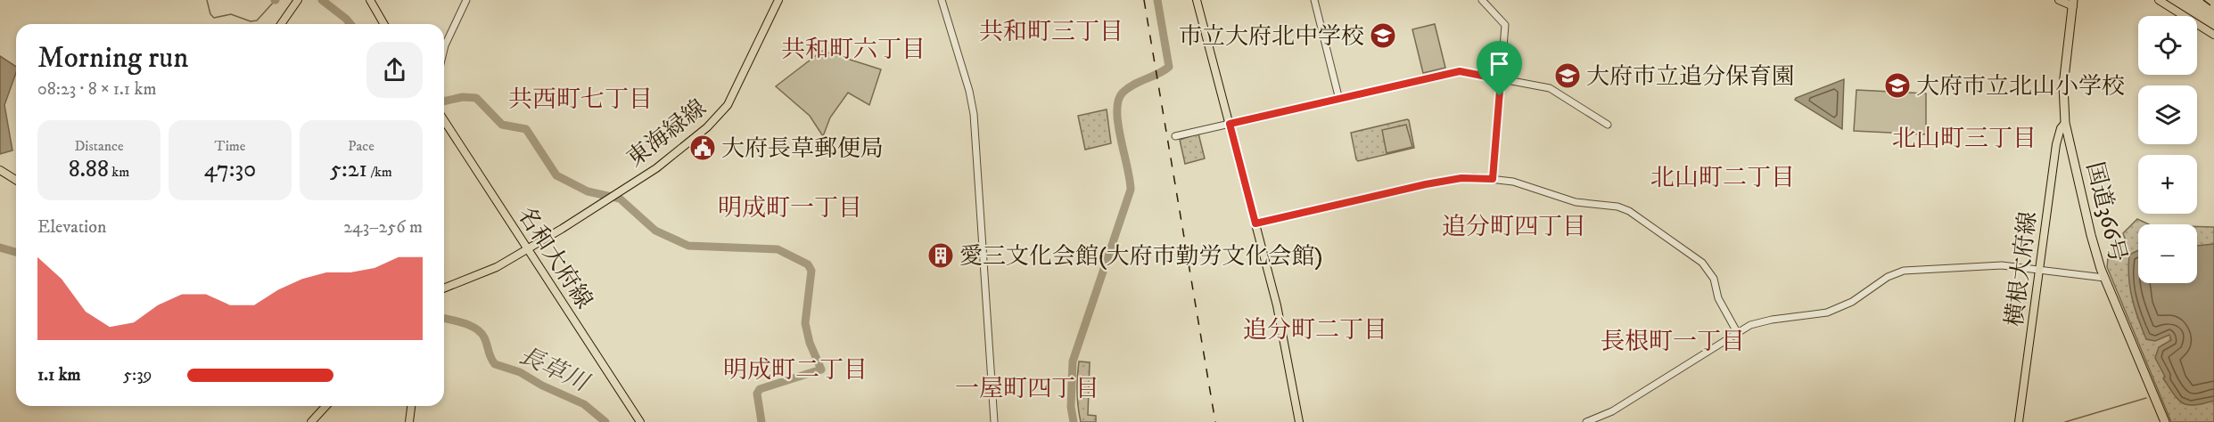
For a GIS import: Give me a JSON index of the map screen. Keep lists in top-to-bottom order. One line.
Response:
{"streets":{"highway":["国道366号"],"main road":["東海緑線","名和大府線","横根大府線"]},"crossings":[["東海緑線","名和大府線"],["国道366号","横根大府線"]],"districts":["共和町三丁目","共和町六丁目","共西町七丁目","北山町三丁目","北山町二丁目","明成町一丁目","追分町四丁目","追分町二丁目","長根町一丁目","明成町二丁目","一屋町四丁目"],"water":["長草川"],"places":{"school or university":["市立大府北中学校","大府市立追分保育園","大府市立北山小学校"],"public building":["大府長草郵便局"],"building":["愛三文化会館(大府市勤労文化会館)"]},"page":{"map_buttons":["+","−"],"heading":["Morning run","08:23 · 8 × 1.1 km"],"stats":[["Distance","8.88 km"],["Time","47:30"],["Pace","5:21 /km"]],"chart":["Elevation","243–256 m"],"list":[{"name":"1.1 km","note":"5:39"}]}}
